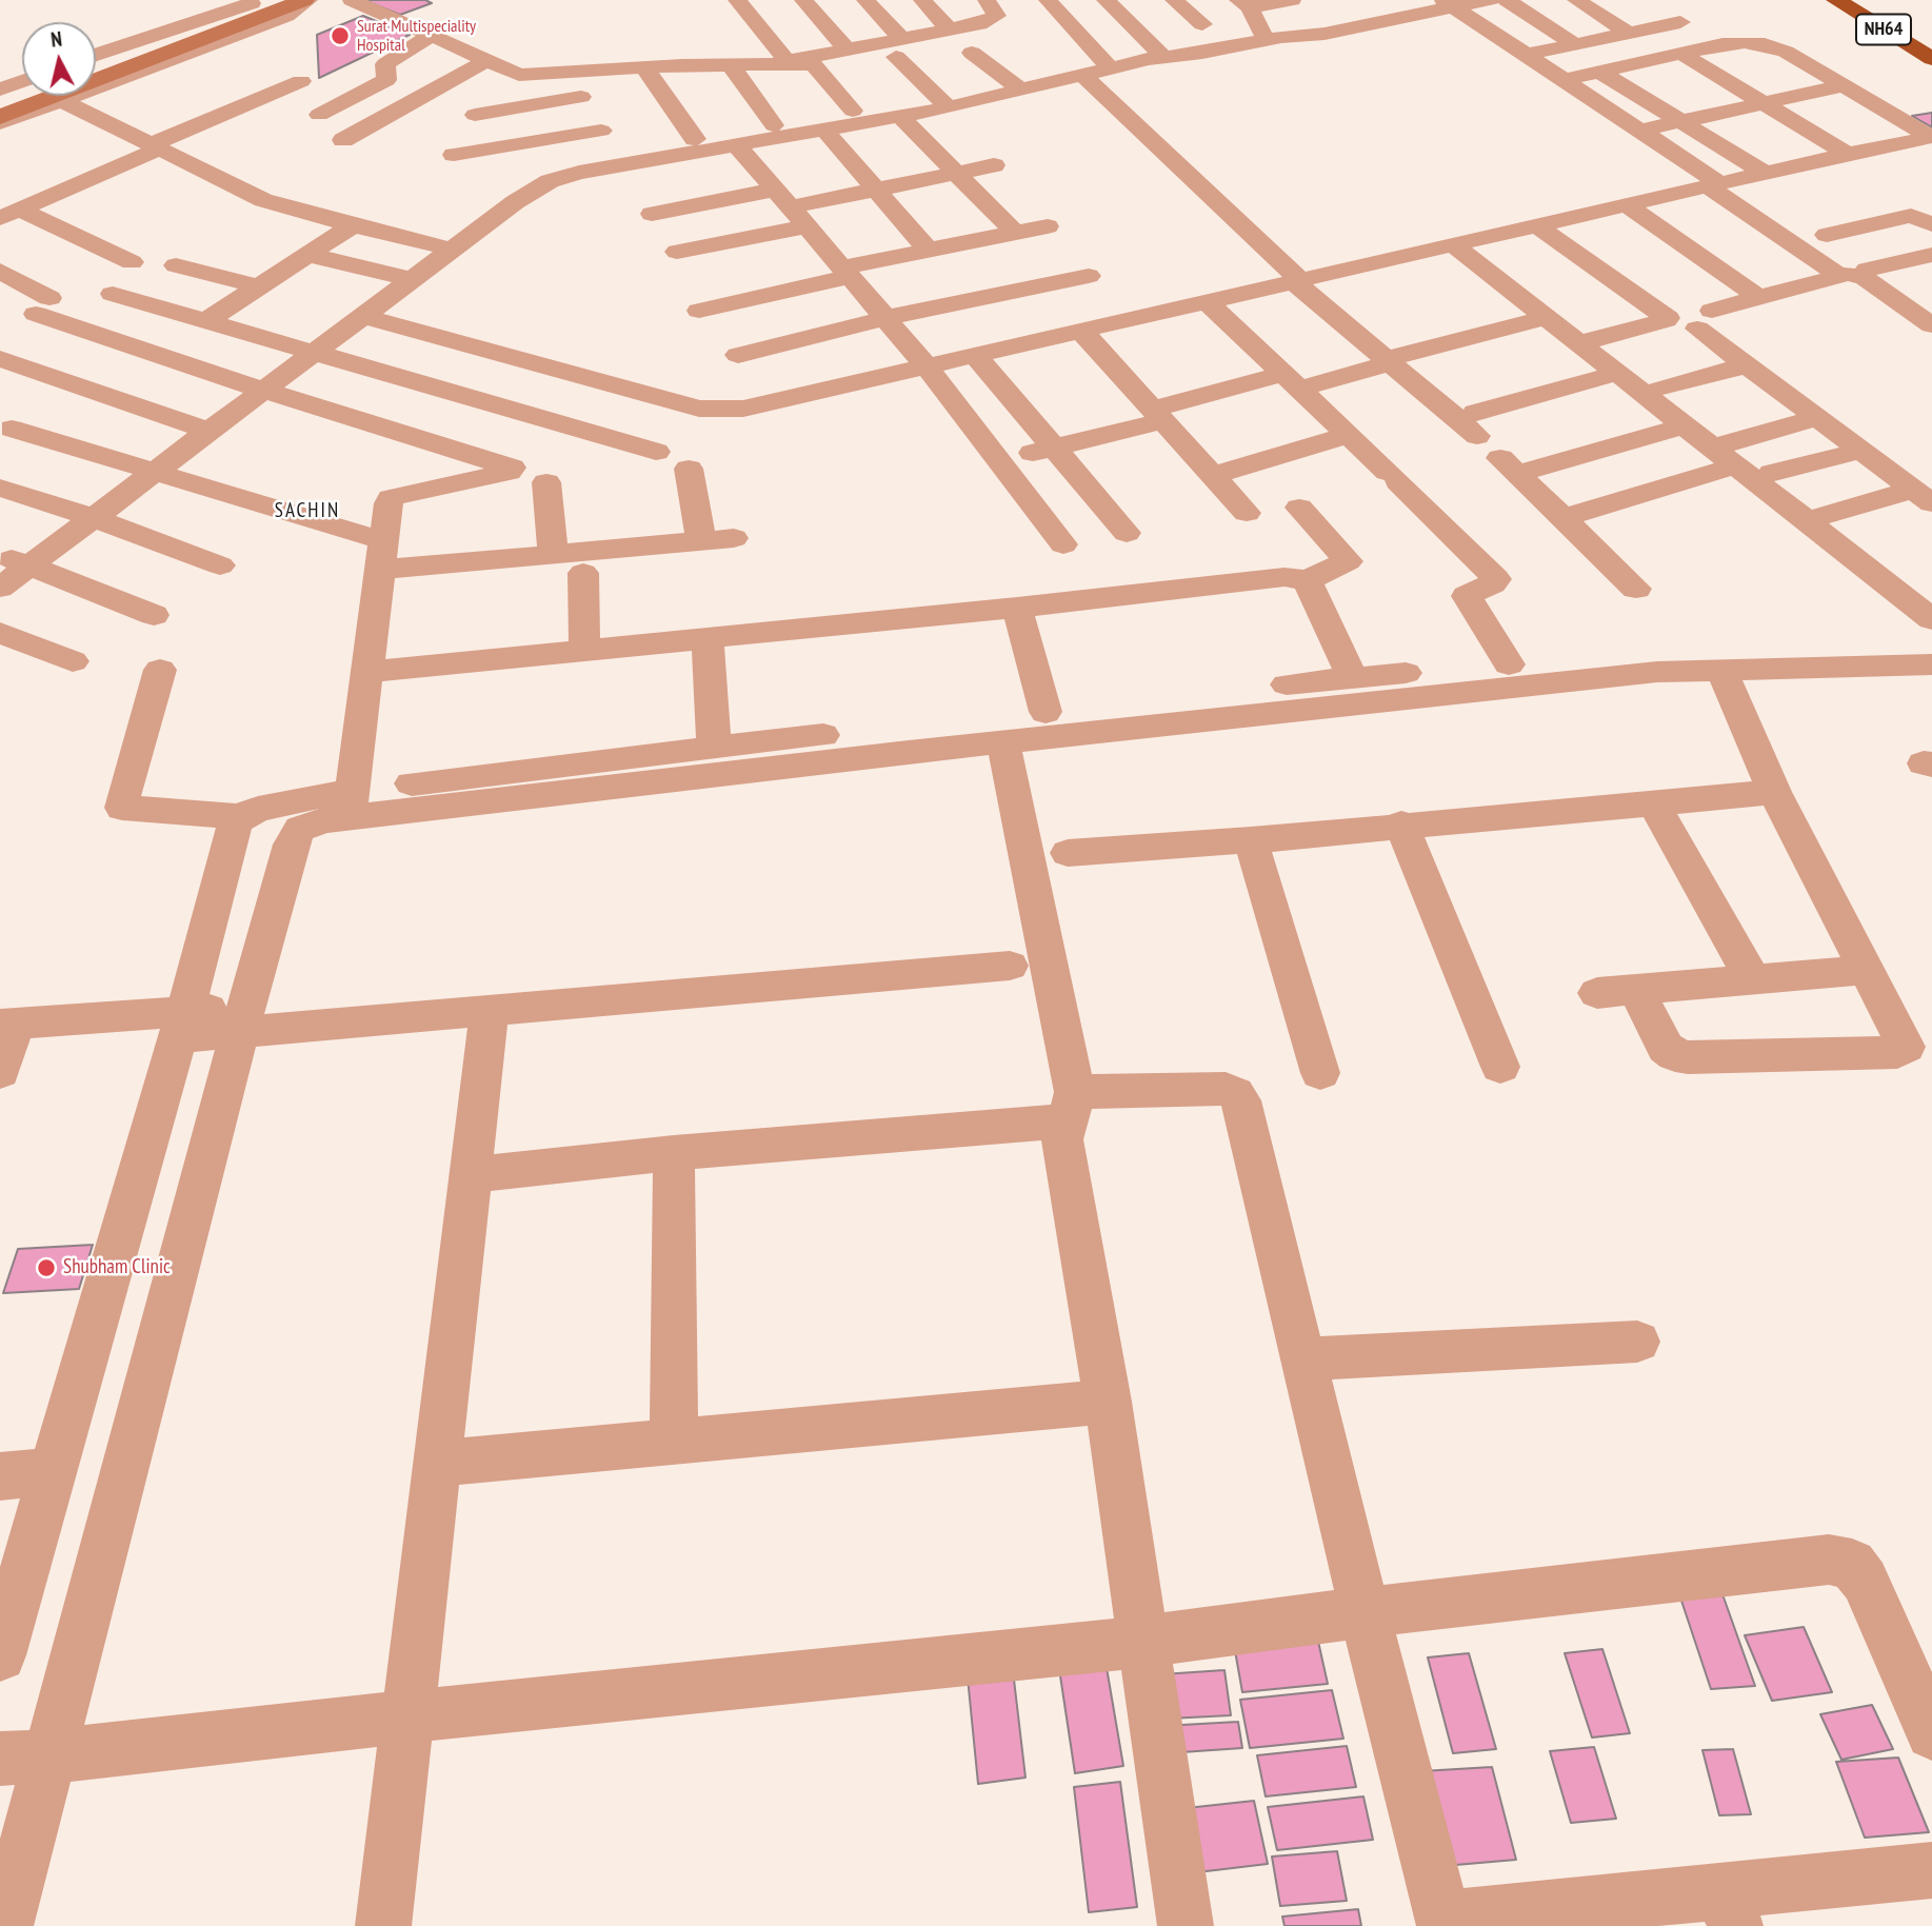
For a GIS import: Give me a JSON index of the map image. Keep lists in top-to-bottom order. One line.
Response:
{"streets":{"highway":["NH64"]},"districts":["SACHIN"],"places":["Surat Multispeciality Hospital","Shubham Clinic"],"north":"top"}
